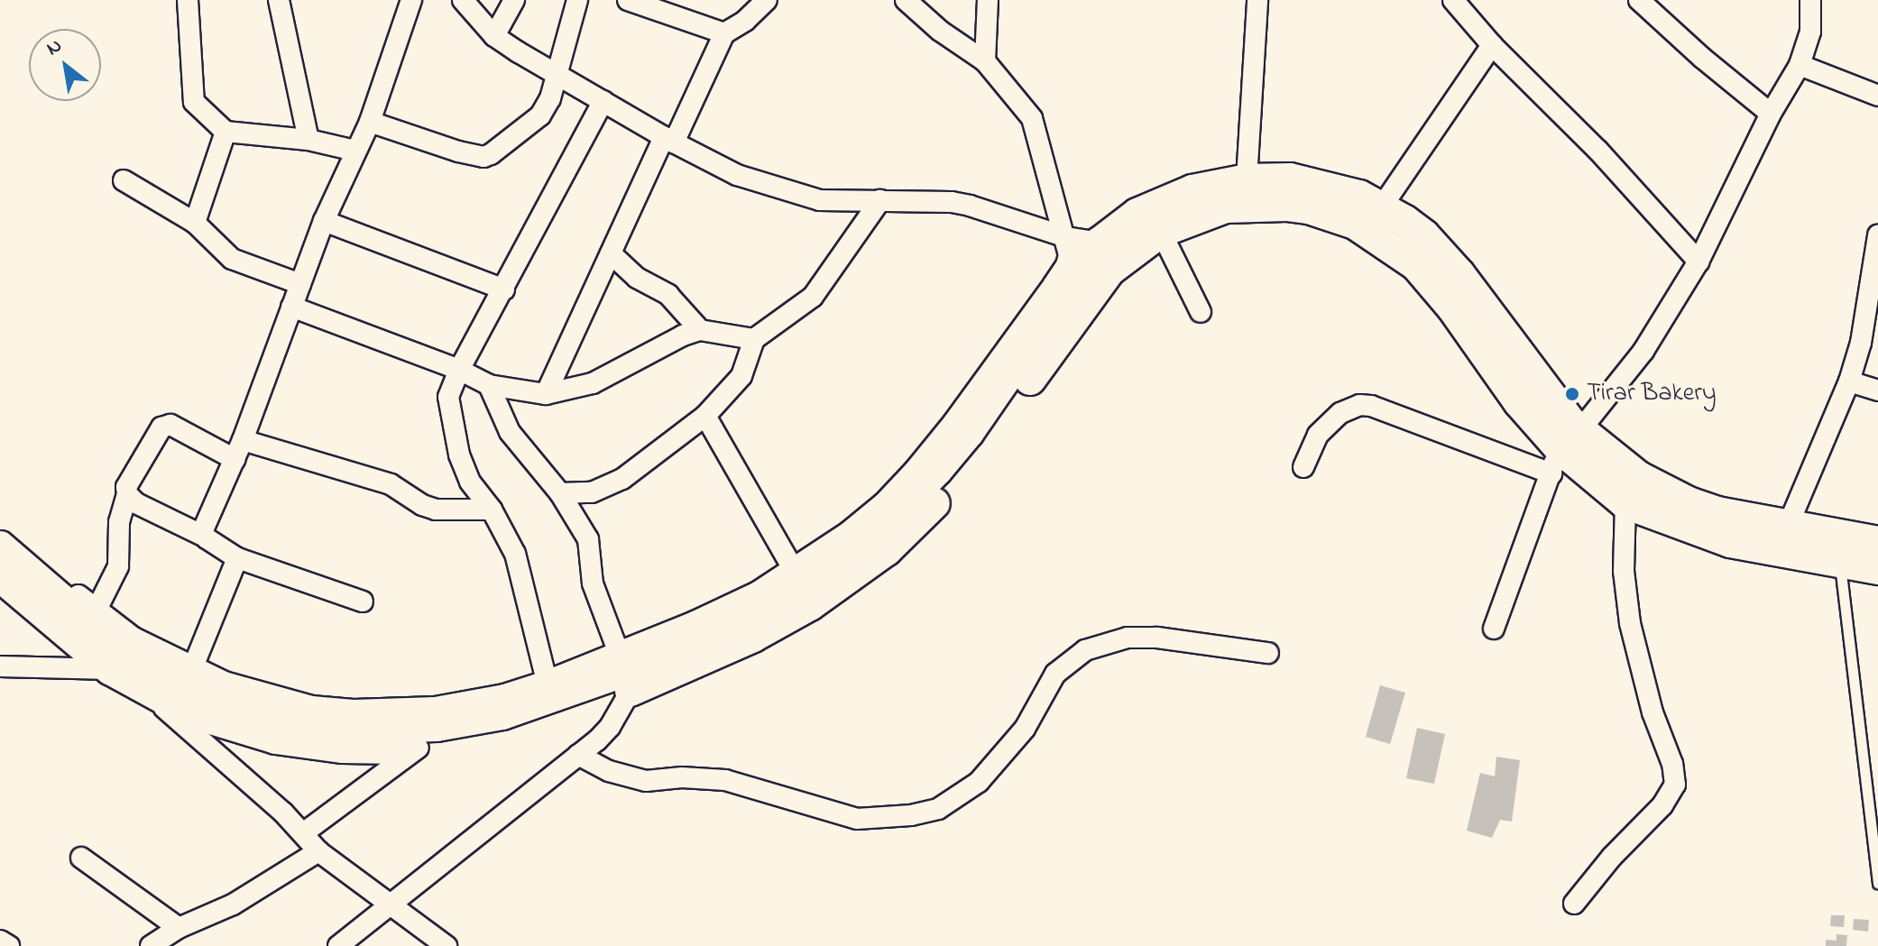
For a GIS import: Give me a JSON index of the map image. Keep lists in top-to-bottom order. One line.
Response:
{"places":["Tirar Bakery"],"north":"top left"}
